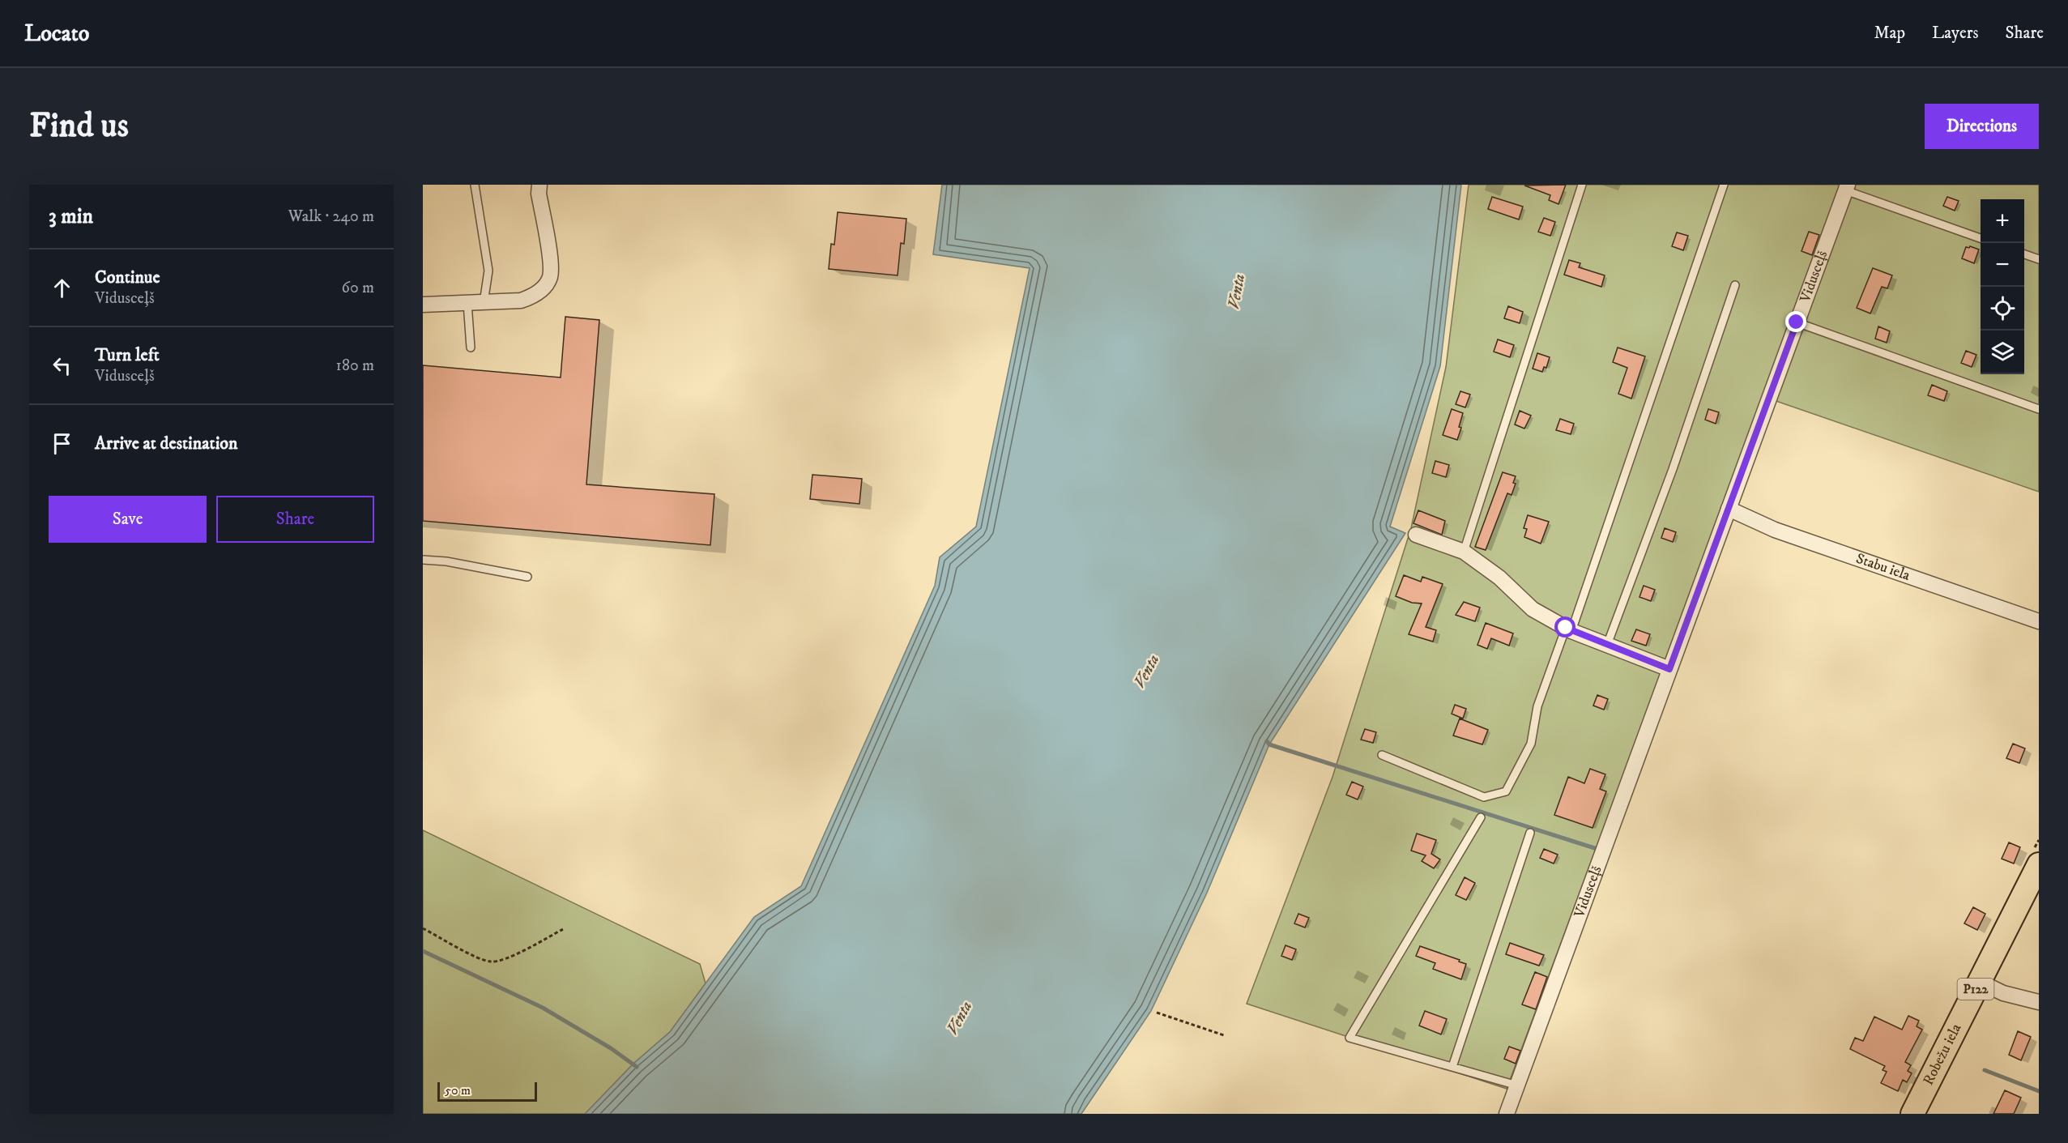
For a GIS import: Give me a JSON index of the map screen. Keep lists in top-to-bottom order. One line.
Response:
{"streets":{"main road":["P122","Robežu iela"],"street":["Vidusceļš","Stabu iela"]},"crossings":[["Vidusceļš","Stabu iela"]],"water":["Venta"],"scale_bar":"50 m","page":{"header":"Locato","nav":["Map","Layers","Share"],"buttons":["Directions",["Save","Share"]],"title":"Find us","heading":["3 min","Walk · 240 m"],"map_buttons":["+","−"],"list":[["Continue","Vidusceļš","60 m"],["Turn left","Vidusceļš","180 m"],"Arrive at destination"],"scale":"50 m"}}
